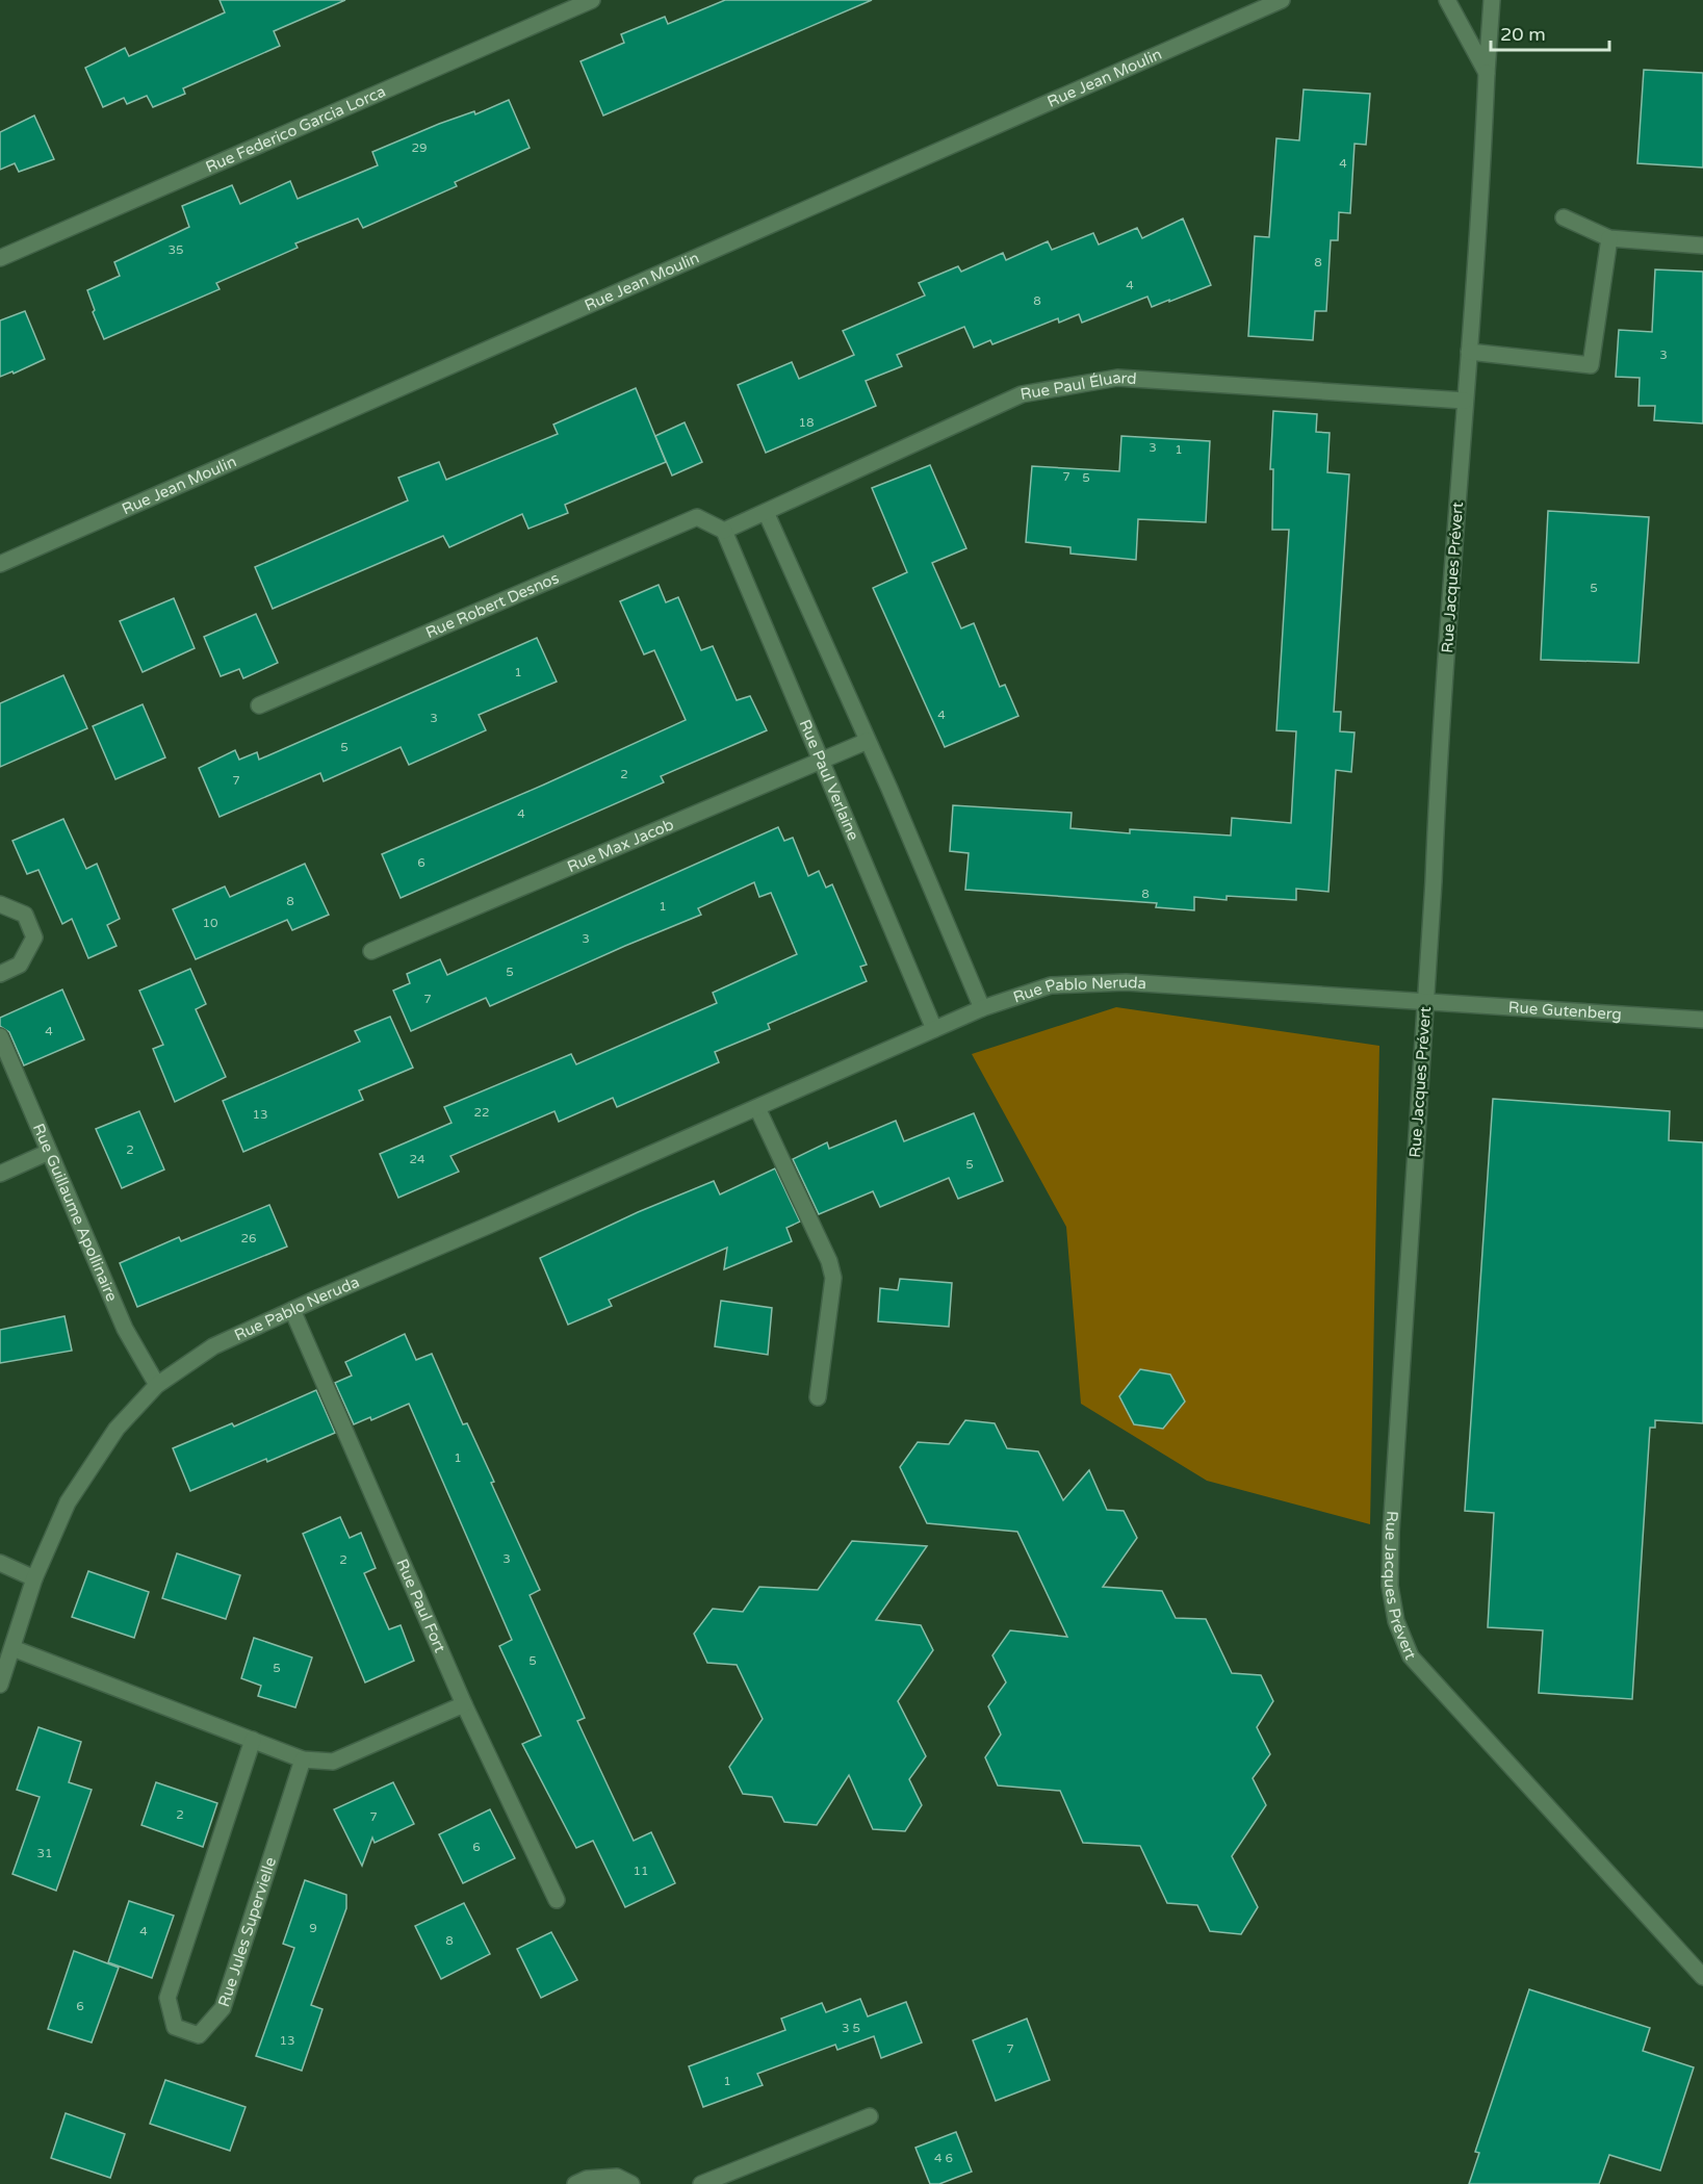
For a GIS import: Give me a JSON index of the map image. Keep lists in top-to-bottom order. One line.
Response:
{"streets":{"street":["Rue Jean Moulin","Rue Federico Garcia Lorca","Rue Paul Éluard","Rue Jacques Prévert","Rue Robert Desnos","Rue Paul Verlaine","Rue Max Jacob","Rue Pablo Neruda","Rue Gutenberg","Rue Guillaume Apollinaire","Rue Paul Fort","Rue Jules Supervielle"]},"crossings":[["Rue Paul Éluard","Rue Jacques Prévert"],["Rue Paul Éluard","Rue Robert Desnos"],["Rue Paul Éluard","Rue Paul Verlaine"],["Rue Jacques Prévert","Rue Pablo Neruda"],["Rue Jacques Prévert","Rue Gutenberg"],["Rue Robert Desnos","Rue Paul Verlaine"],["Rue Paul Verlaine","Rue Max Jacob"],["Rue Paul Verlaine","Rue Pablo Neruda"],["Rue Pablo Neruda","Rue Gutenberg"],["Rue Pablo Neruda","Rue Guillaume Apollinaire"],["Rue Pablo Neruda","Rue Paul Fort"]],"house_numbers":["29","4","35","8","4","8","3","18","3","1","7","5","5","1","4","3","5","2","7","4","6","8","8","1","10","3","5","7","4","22","13","2","24","5","26","1","3","2","5","5","2","7","6","31","11","9","4","8","6","3 5","13","7","1","4 6"],"scale_bar":"20 m"}
